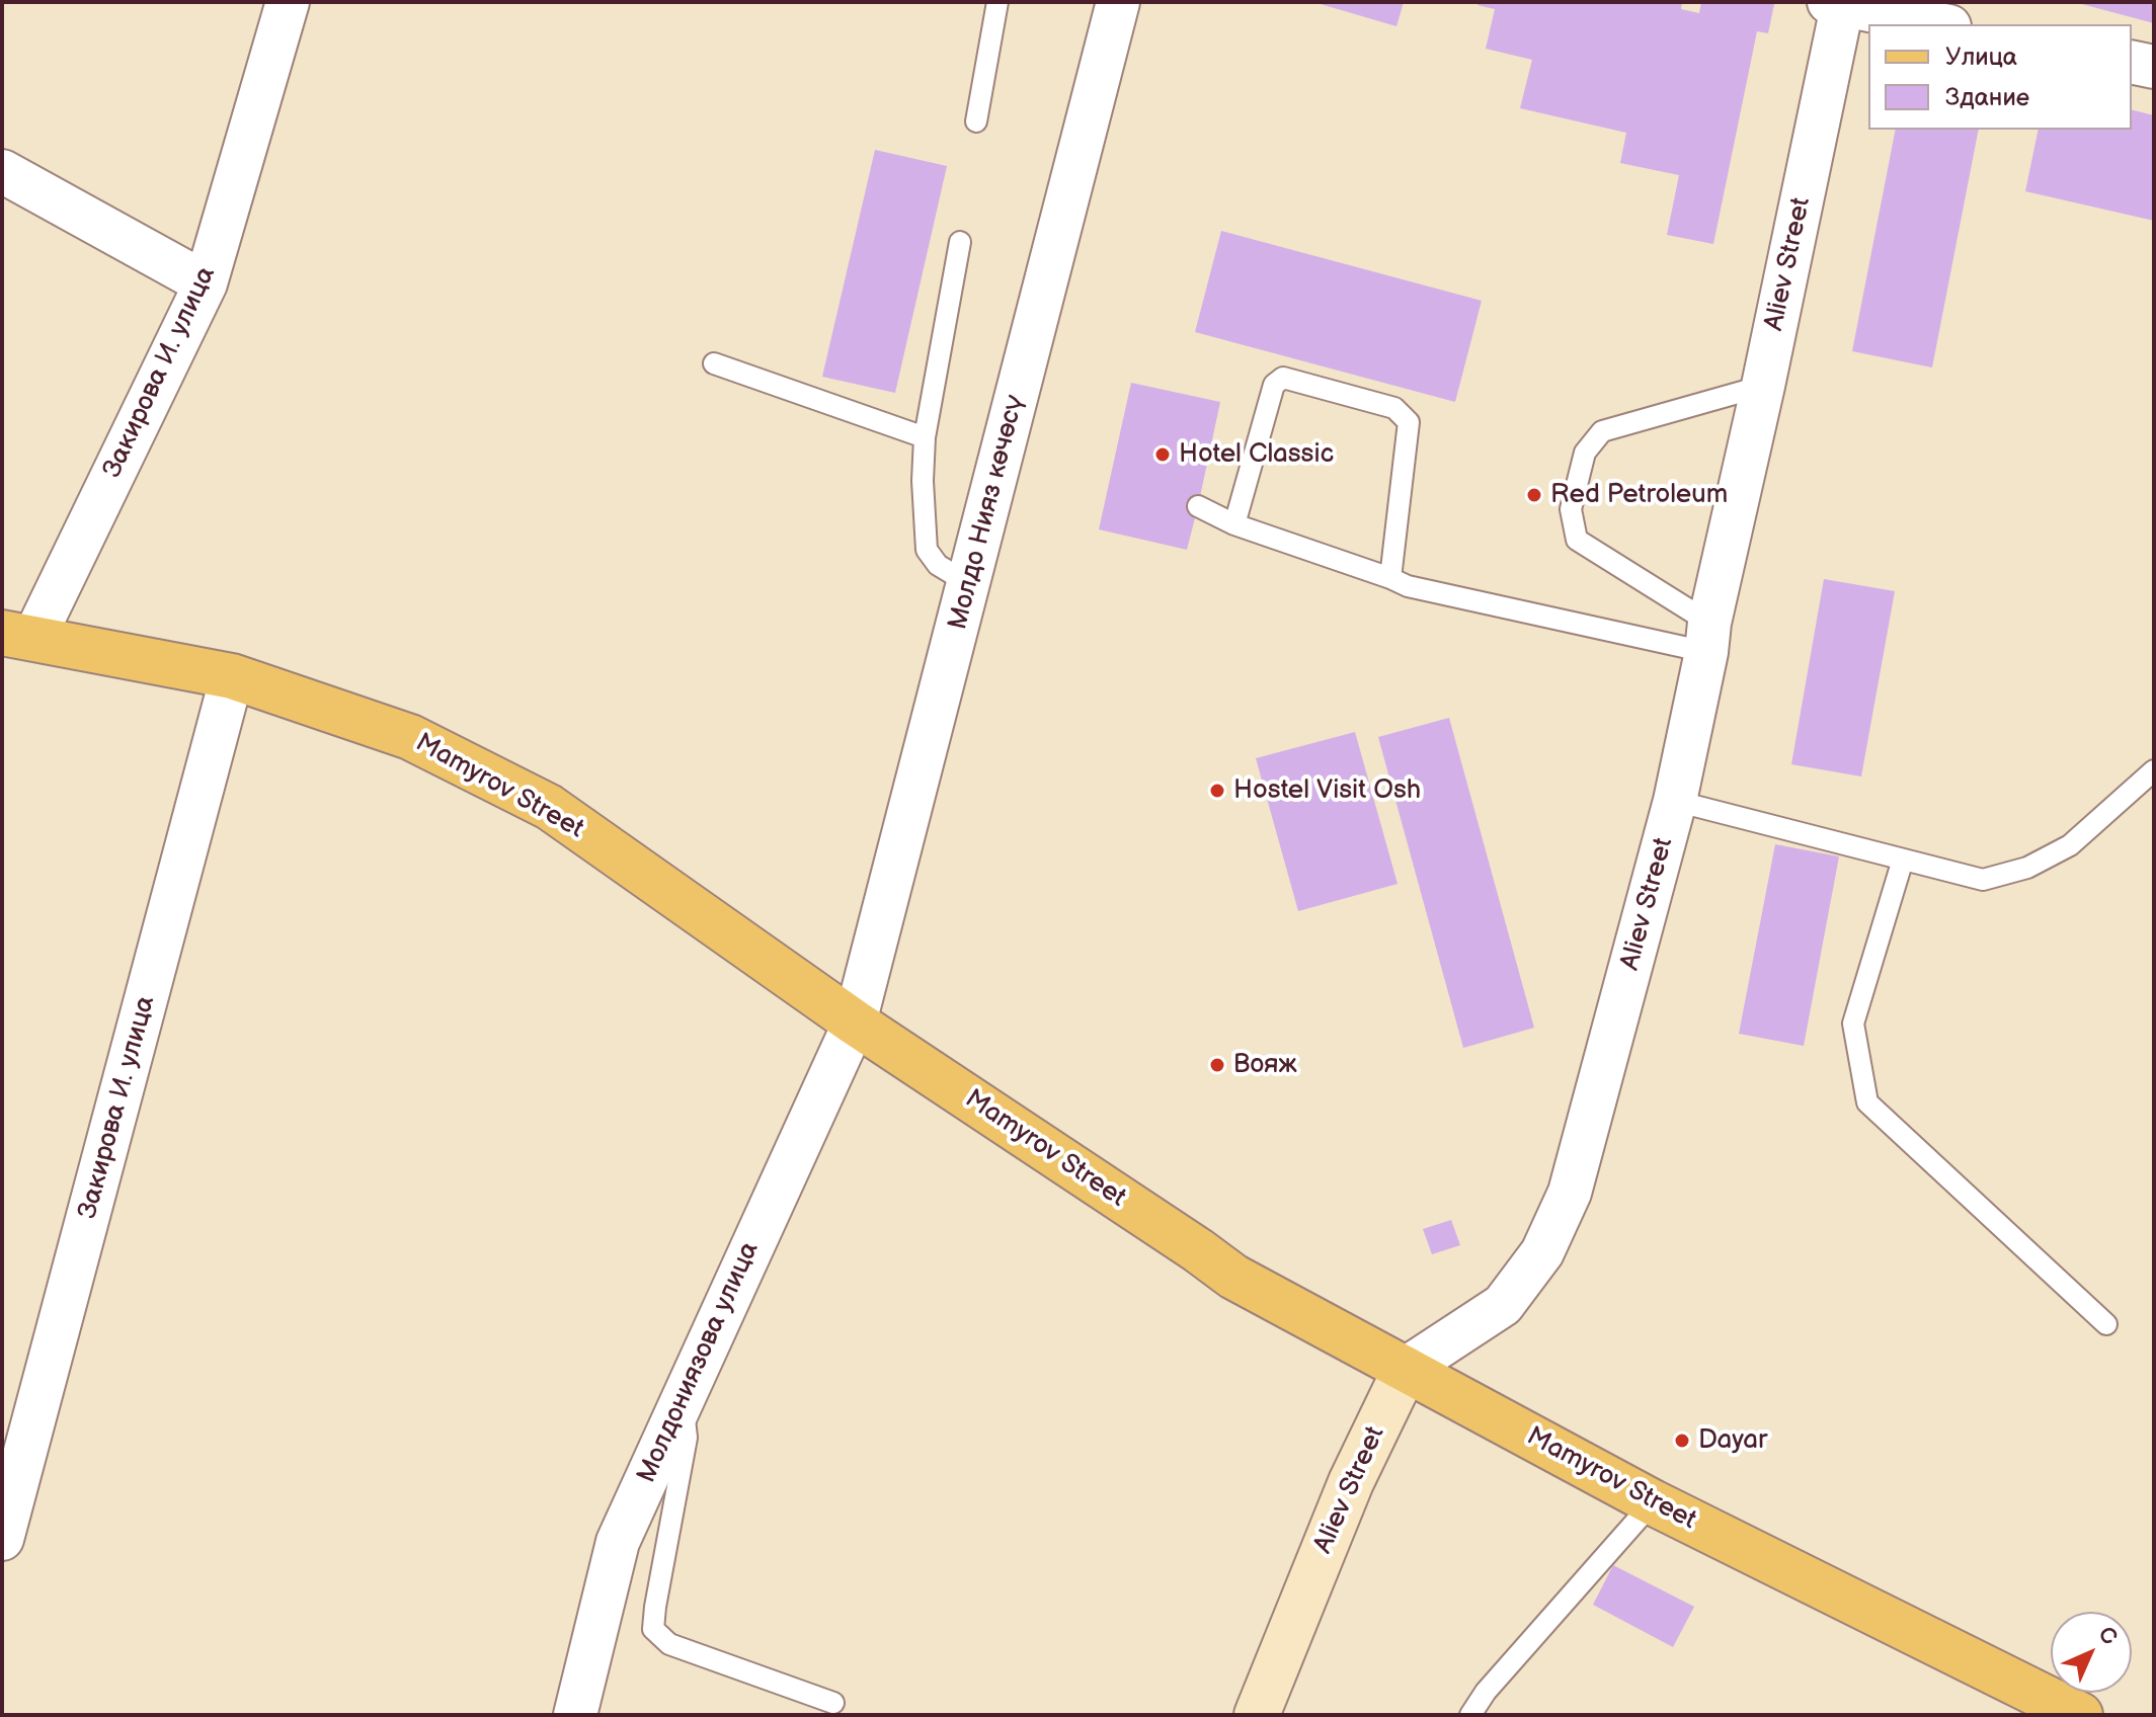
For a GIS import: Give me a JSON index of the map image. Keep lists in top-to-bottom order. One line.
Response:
{"streets":{"main road":["Aliev Street","Mamyrov Street"],"street":["Закирова И. улица","Молдо Нияз көчөсү","Молдониязова улица"]},"crossings":[["Aliev Street","Mamyrov Street"],["Закирова И. улица","Mamyrov Street"],["Молдо Нияз көчөсү","Mamyrov Street"],["Молдо Нияз көчөсү","Молдониязова улица"],["Mamyrov Street","Молдониязова улица"]],"places":["Hotel Classic","Red Petroleum","Hostel Visit Osh","Вояж","Dayar"],"legend":["Улица","Здание"],"north":"top right"}
